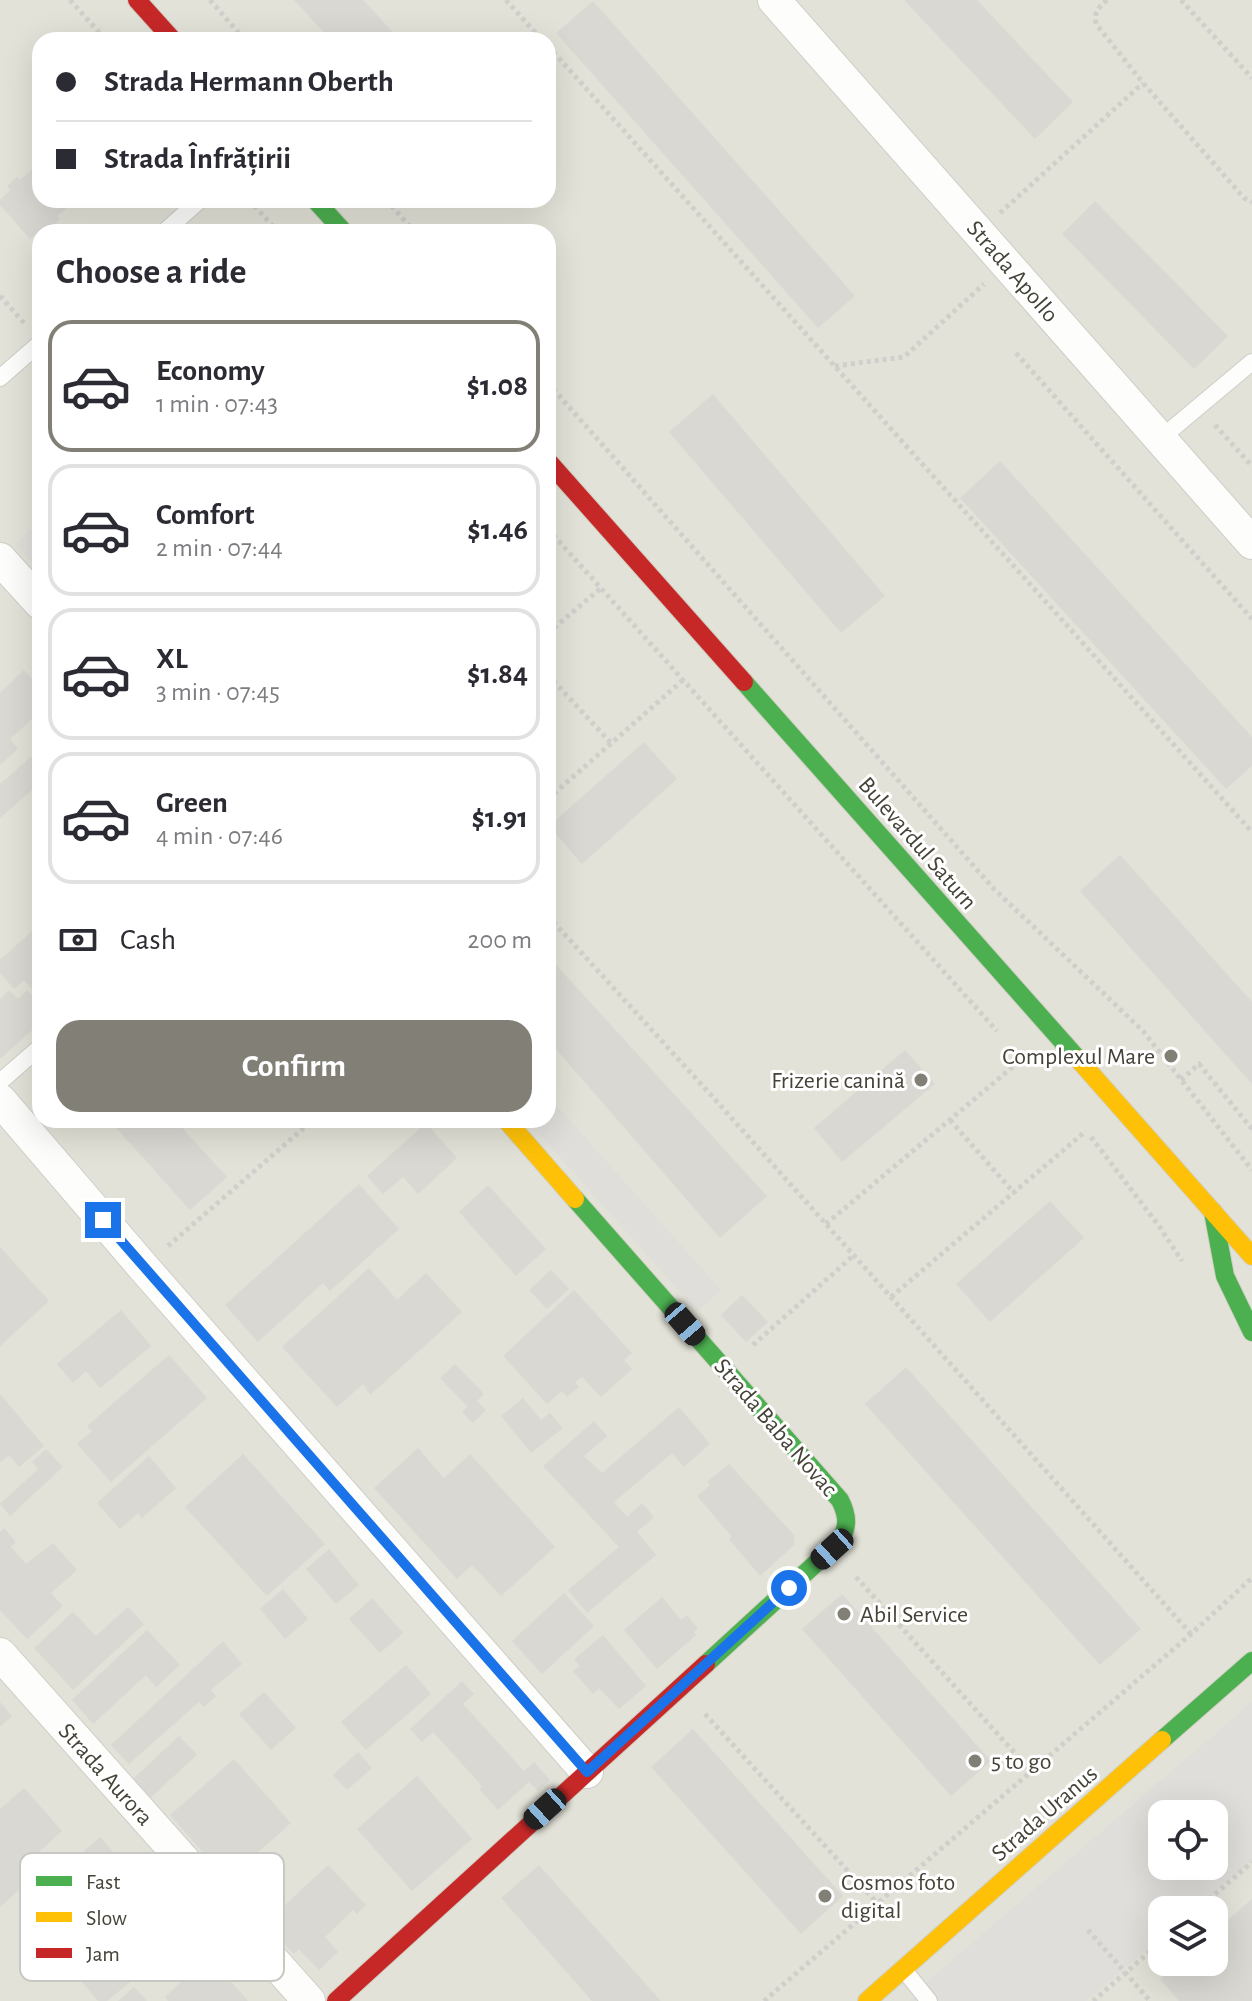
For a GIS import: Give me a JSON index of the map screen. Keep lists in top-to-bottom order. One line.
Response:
{"streets":{"street":["Strada Apollo","Bulevardul Saturn","Strada Baba Novac","Strada Aurora","Strada Uranus"]},"places":["Complexul Mare","Frizerie canină","Abil Service","5 to go","Cosmos foto digital"],"legend":["Fast","Slow","Jam"],"page":{"banner":["Strada Hermann Oberth","Strada Înfrățirii"],"heading":"Choose a ride","list":[{"name":"Economy","note":"1 min · 07:43","value":"$1.08"},{"name":"Comfort","note":"2 min · 07:44","value":"$1.46"},{"name":"XL","note":"3 min · 07:45","value":"$1.84"},{"name":"Green","note":"4 min · 07:46","value":"$1.91"}],"pay":["Cash","200 m"],"buttons":"Confirm"}}
